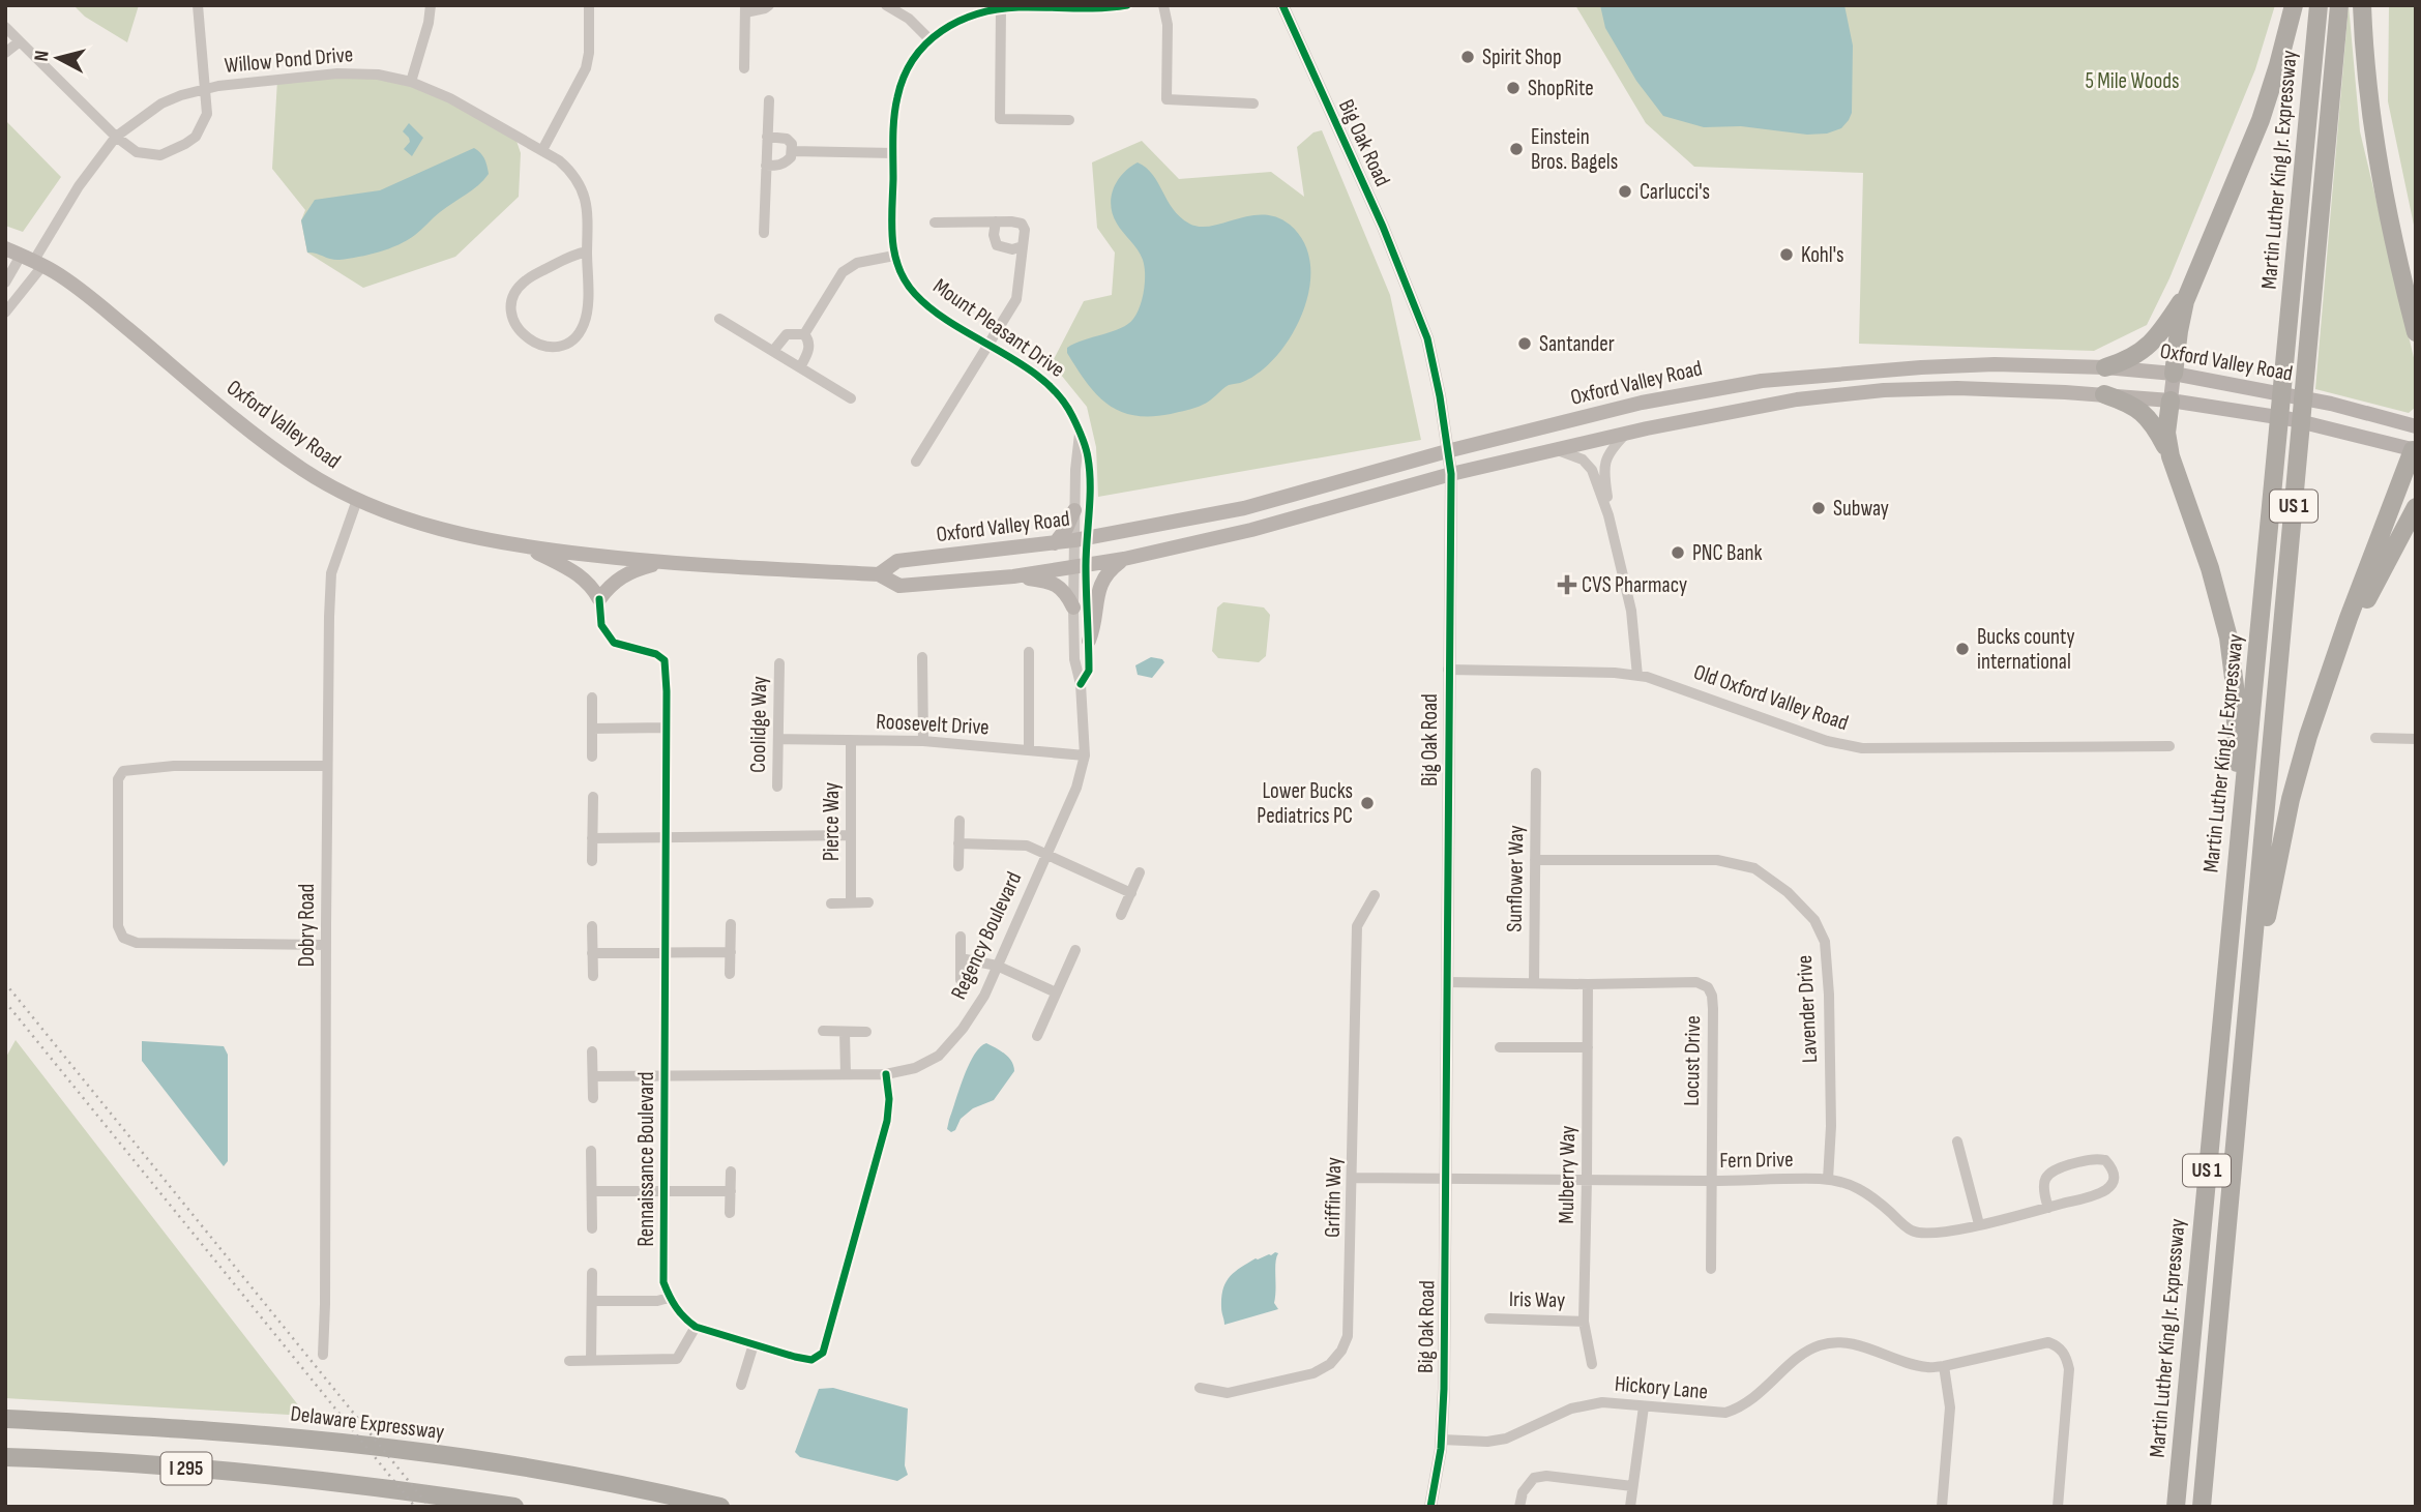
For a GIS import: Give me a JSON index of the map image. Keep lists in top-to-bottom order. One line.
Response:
{"streets":{"highway":["Martin Luther King Jr. Expressway","US 1","Delaware Expressway","I 295"],"main road":["Oxford Valley Road"],"street":["Willow Pond Drive","Big Oak Road","Mount Pleasant Drive","Old Oxford Valley Road","Coolidge Way","Roosevelt Drive","Pierce Way","Sunflower Way","Dobry Road","Regency Boulevard","Lavender Drive","Locust Drive","Rennaissance Boulevard","Fern Drive","Mulberry Way","Griffin Way","Iris Way","Hickory Lane"]},"crossings":[["Willow Pond Drive","Oxford Valley Road"],["Big Oak Road","Oxford Valley Road"],["Big Oak Road","Old Oxford Valley Road"],["Big Oak Road","Locust Drive"],["Big Oak Road","Fern Drive"],["Big Oak Road","Hickory Lane"],["Mount Pleasant Drive","Oxford Valley Road"],["Mount Pleasant Drive","Regency Boulevard"],["Oxford Valley Road","Dobry Road"],["Oxford Valley Road","Regency Boulevard"],["Coolidge Way","Roosevelt Drive"],["Roosevelt Drive","Pierce Way"],["Roosevelt Drive","Regency Boulevard"],["Sunflower Way","Lavender Drive"],["Sunflower Way","Locust Drive"],["Regency Boulevard","Rennaissance Boulevard"],["Lavender Drive","Fern Drive"],["Locust Drive","Fern Drive"],["Locust Drive","Mulberry Way"],["Fern Drive","Mulberry Way"],["Fern Drive","Griffin Way"],["Mulberry Way","Iris Way"]],"parks":["5 Mile Woods"],"places":{"other":["Spirit Shop","ShopRite","Einstein Bros. Bagels","Carlucci's","Kohl's","Santander","Subway","PNC Bank","Bucks county international","Lower Bucks Pediatrics PC"],"health":["CVS Pharmacy"]},"north":"left"}
